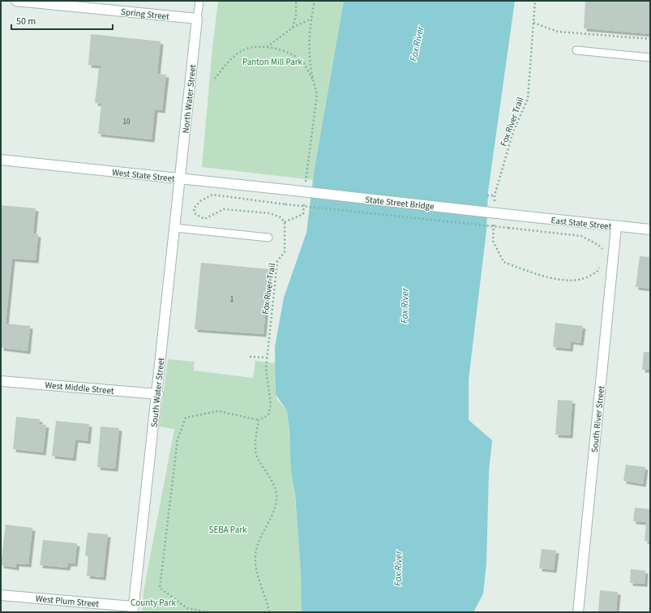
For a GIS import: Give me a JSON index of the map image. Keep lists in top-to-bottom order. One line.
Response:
{"streets":{"street":["Spring Street","North Water Street","West State Street","State Street Bridge","East State Street","West Middle Street","South Water Street","South River Street","West Plum Street"],"path":["Fox River Trail"]},"crossings":[["Spring Street","North Water Street"],["North Water Street","West State Street"],["North Water Street","South Water Street"],["West State Street","State Street Bridge"],["West State Street","South Water Street"],["State Street Bridge","East State Street"],["East State Street","South River Street"],["West Middle Street","South Water Street"],["South Water Street","West Plum Street"]],"water":["Fox River"],"parks":["Panton Mill Park","SEBA Park","County Park"],"house_numbers":["10","1"],"scale_bar":"50 m"}
